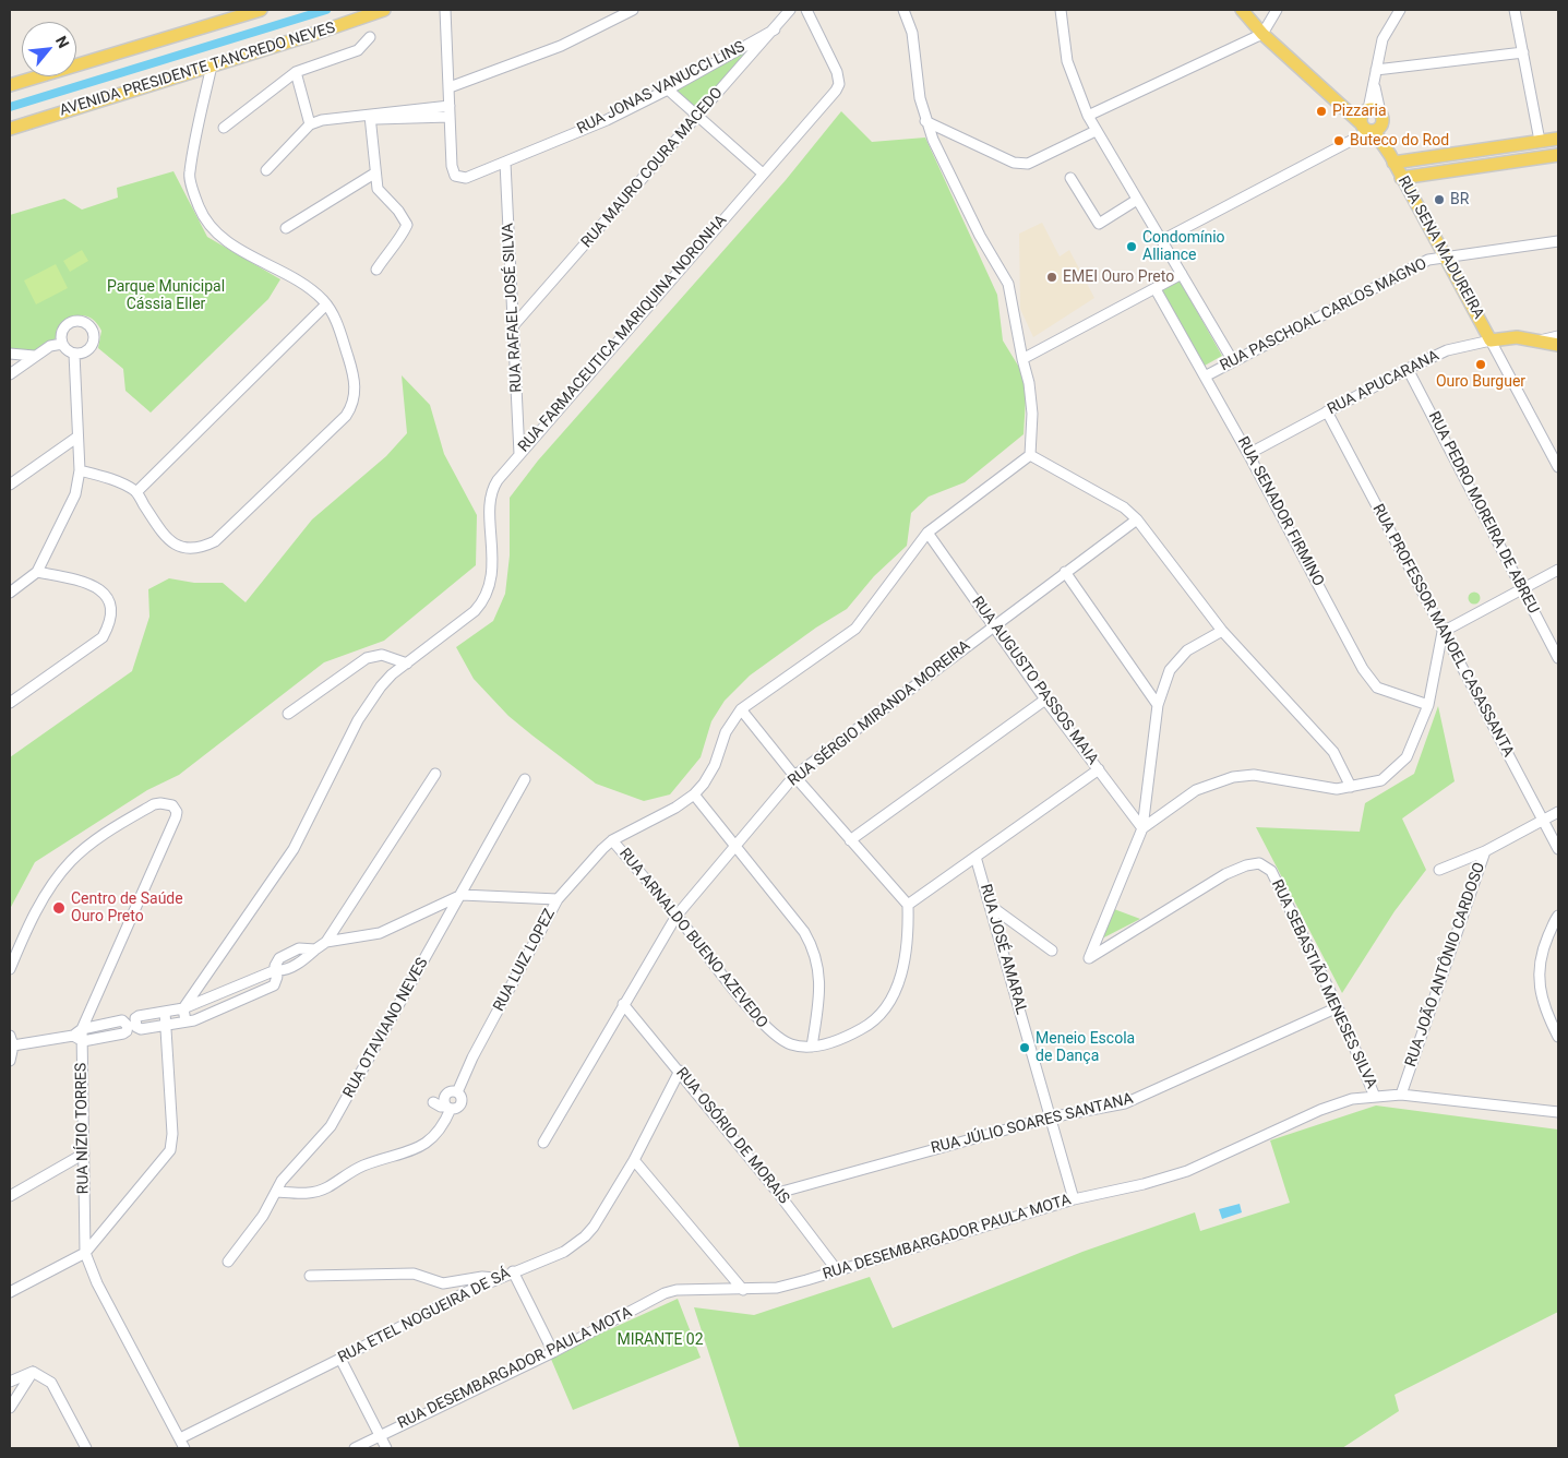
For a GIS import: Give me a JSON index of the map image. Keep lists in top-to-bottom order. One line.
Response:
{"streets":{"main road":["AVENIDA PRESIDENTE TANCREDO NEVES","RUA SENA MADUREIRA","RUA APUCARANA"],"street":["RUA JONAS VANUCCI LINS","RUA MAURO COURA MACEDO","RUA RAFAEL JOSÉ SILVA","RUA PASCHOAL CARLOS MAGNO","RUA FARMACEUTICA MARIQUINA NORONHA","RUA SENADOR FIRMINO","RUA PEDRO MOREIRA DE ABREU","RUA PROFESSOR MANOEL CASASSANTA","RUA AUGUSTO PASSOS MAIA","RUA SÉRGIO MIRANDA MOREIRA","RUA ARNALDO BUENO AZEVEDO","RUA JOSÉ AMARAL","RUA LUIZ LOPEZ","RUA JOÃO ANTÔNIO CARDOSO","RUA SEBASTIÃO MENESES SILVA","RUA OTAVIANO NEVES","RUA JÚLIO SOARES SANTANA","RUA NÍZIO TORRES","RUA OSÓRIO DE MORAIS","RUA DESEMBARGADOR PAULA MOTA","RUA ETEL NOGUEIRA DE SÁ"]},"crossings":[["RUA JONAS VANUCCI LINS","RUA MAURO COURA MACEDO"],["RUA JONAS VANUCCI LINS","RUA RAFAEL JOSÉ SILVA"],["RUA MAURO COURA MACEDO","RUA RAFAEL JOSÉ SILVA"],["RUA SENA MADUREIRA","RUA PASCHOAL CARLOS MAGNO"],["RUA SENA MADUREIRA","RUA APUCARANA"],["RUA RAFAEL JOSÉ SILVA","RUA FARMACEUTICA MARIQUINA NORONHA"],["RUA PASCHOAL CARLOS MAGNO","RUA SENADOR FIRMINO"],["RUA APUCARANA","RUA SENADOR FIRMINO"],["RUA APUCARANA","RUA PEDRO MOREIRA DE ABREU"],["RUA APUCARANA","RUA PROFESSOR MANOEL CASASSANTA"],["RUA PROFESSOR MANOEL CASASSANTA","RUA JOÃO ANTÔNIO CARDOSO"],["RUA AUGUSTO PASSOS MAIA","RUA SÉRGIO MIRANDA MOREIRA"],["RUA AUGUSTO PASSOS MAIA","RUA SEBASTIÃO MENESES SILVA"],["RUA SÉRGIO MIRANDA MOREIRA","RUA ARNALDO BUENO AZEVEDO"],["RUA SÉRGIO MIRANDA MOREIRA","RUA OSÓRIO DE MORAIS"],["RUA ARNALDO BUENO AZEVEDO","RUA LUIZ LOPEZ"],["RUA JOSÉ AMARAL","RUA JÚLIO SOARES SANTANA"],["RUA JOSÉ AMARAL","RUA DESEMBARGADOR PAULA MOTA"],["RUA JOÃO ANTÔNIO CARDOSO","RUA DESEMBARGADOR PAULA MOTA"],["RUA SEBASTIÃO MENESES SILVA","RUA JÚLIO SOARES SANTANA"],["RUA SEBASTIÃO MENESES SILVA","RUA DESEMBARGADOR PAULA MOTA"],["RUA JÚLIO SOARES SANTANA","RUA OSÓRIO DE MORAIS"],["RUA NÍZIO TORRES","RUA ETEL NOGUEIRA DE SÁ"],["RUA OSÓRIO DE MORAIS","RUA DESEMBARGADOR PAULA MOTA"],["RUA OSÓRIO DE MORAIS","RUA ETEL NOGUEIRA DE SÁ"]],"parks":["Parque Municipal Cássia Eller","MIRANTE 02"],"places":["Pizzaria","Buteco do Rod","BR","Condomínio Alliance","EMEI Ouro Preto","Ouro Burguer","Centro de Saúde Ouro Preto","Meneio Escola de Dança"],"north":"top right"}
